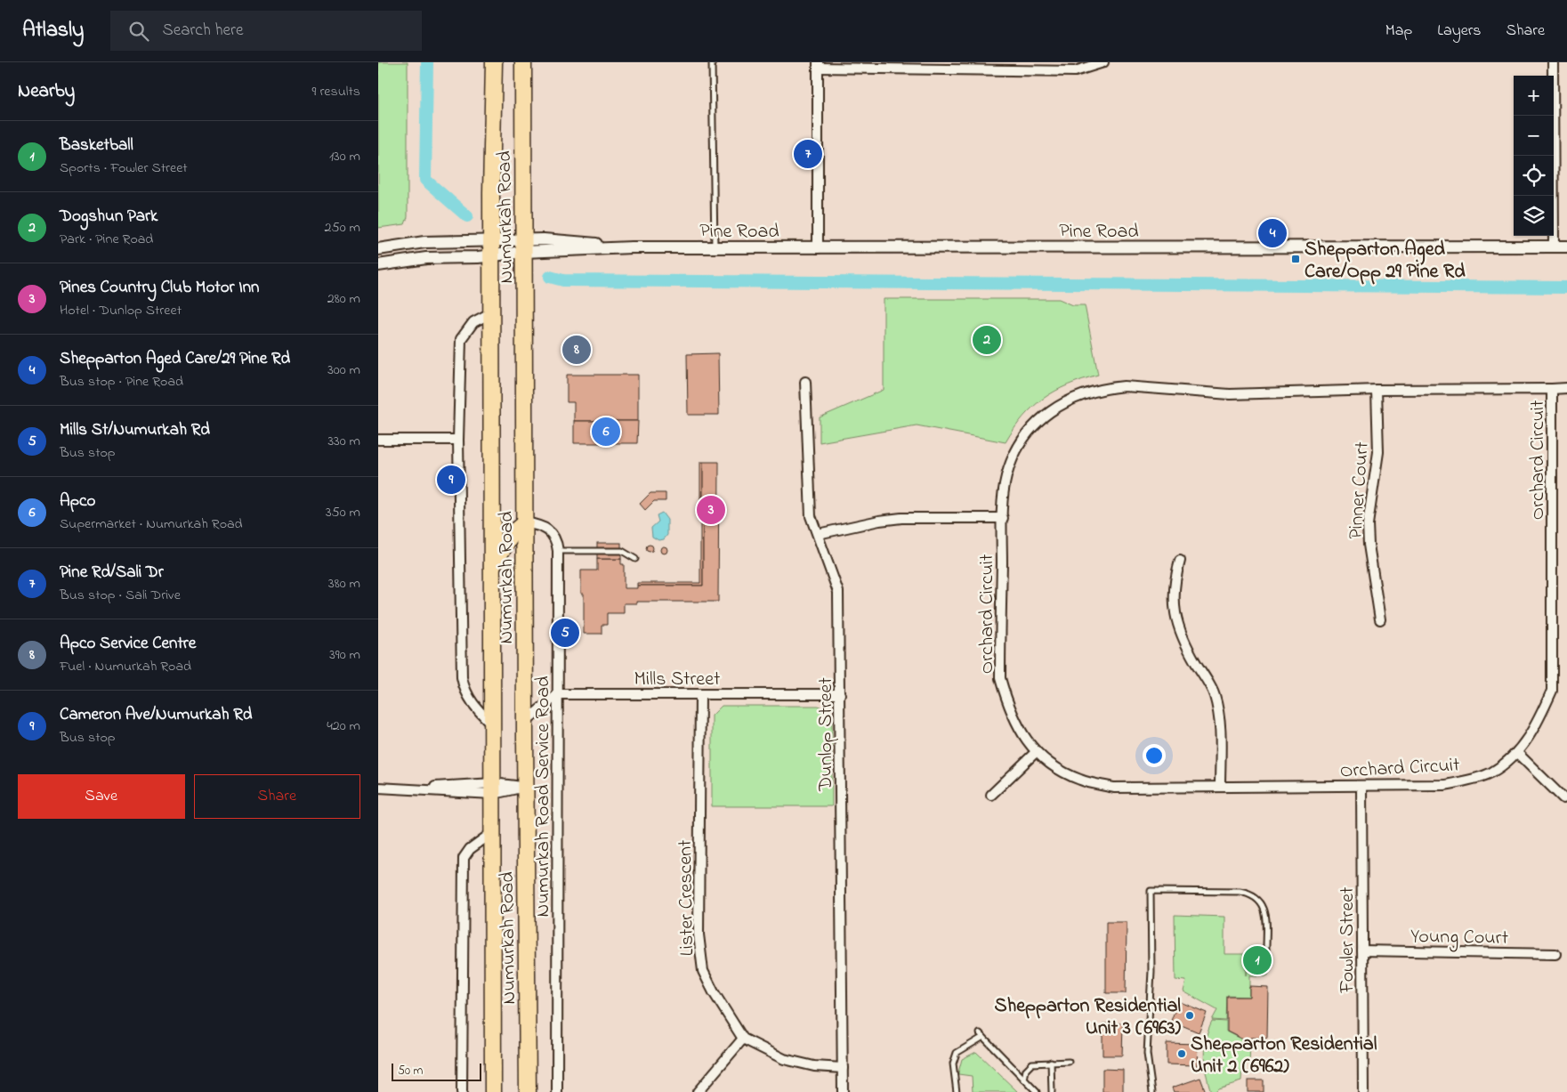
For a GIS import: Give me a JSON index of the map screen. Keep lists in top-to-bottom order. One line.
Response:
{"streets":{"highway":["Numurkah Road"],"street":["Pine Road","Orchard Circuit","Pinner Court","Mills Street","Dunlop Street","Numurkah Road Service Road","Lister Crescent","Young Court","Fowler Street"]},"crossings":[["Numurkah Road","Pine Road"],["Numurkah Road","Numurkah Road Service Road"],["Orchard Circuit","Pinner Court"],["Orchard Circuit","Fowler Street"],["Mills Street","Dunlop Street"],["Mills Street","Numurkah Road Service Road"],["Mills Street","Lister Crescent"],["Young Court","Fowler Street"]],"places":{"transit":["Shepparton Aged Care/Opp 29 Pine Rd"],"other":["Shepparton Residential Unit 3 (6963)","Shepparton Residential Unit 2 (6962)"]},"scale_bar":"50 m","page":{"header":"Atlasly","search":"Search here","nav":["Map","Layers","Share"],"heading":["Nearby","9 results"],"map_buttons":["+","−"],"list":[{"mark":"1","name":"Basketball","note":"Sports · Fowler Street","value":"130 m"},{"mark":"2","name":"Dogshun Park","note":"Park · Pine Road","value":"250 m"},{"mark":"3","name":"Pines Country Club Motor Inn","note":"Hotel · Dunlop Street","value":"280 m"},{"mark":"4","name":"Shepparton Aged Care/29 Pine Rd","note":"Bus stop · Pine Road","value":"300 m"},{"mark":"5","name":"Mills St/Numurkah Rd","note":"Bus stop","value":"330 m"},{"mark":"6","name":"Apco","note":"Supermarket · Numurkah Road","value":"350 m"},{"mark":"7","name":"Pine Rd/Sali Dr","note":"Bus stop · Sali Drive","value":"380 m"},{"mark":"8","name":"Apco Service Centre","note":"Fuel · Numurkah Road","value":"390 m"},{"mark":"9","name":"Cameron Ave/Numurkah Rd","note":"Bus stop","value":"420 m"}],"pins":["7","4","2","8","6","9","3","5","1"],"buttons":["Save","Share"],"scale":"50 m"}}
